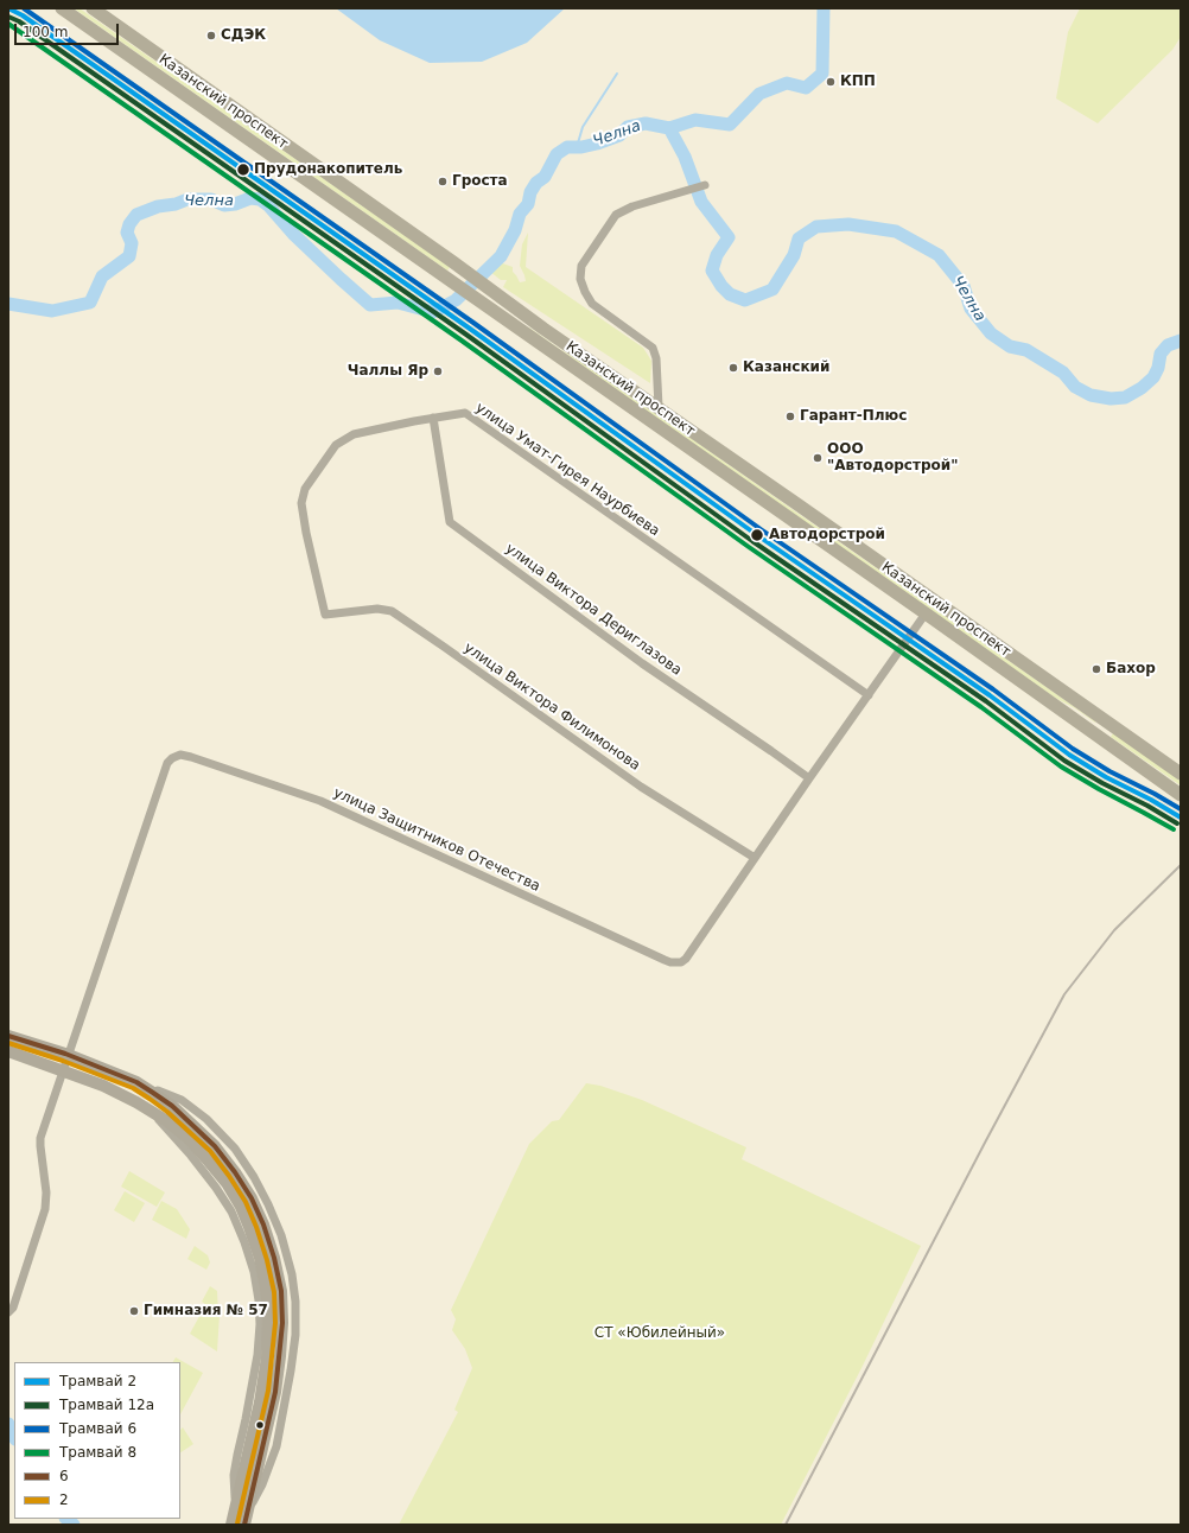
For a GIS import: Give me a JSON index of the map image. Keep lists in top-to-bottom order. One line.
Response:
{"streets":{"main road":["Казанский проспект"],"street":["улица Умат-Гирея Наурбиева","улица Виктора Дериглазова","улица Виктора Филимонова","улица Защитников Отечества"]},"crossings":[["улица Умат-Гирея Наурбиева","улица Виктора Дериглазова"],["улица Умат-Гирея Наурбиева","улица Виктора Филимонова"],["улица Виктора Филимонова","улица Защитников Отечества"]],"water":["Челна"],"parks":["СТ «Юбилейный»"],"places":["СДЭК","КПП","Прудонакопитель","Гроста","Казанский","Чаллы Яр","Гарант-Плюс","ООО \"Автодорстрой\"","Автодорстрой","Бахор","Гимназия № 57"],"lines":["tram line 2","tram line 6","tram line 12а","tram line 8","transit line 6","transit line 2"],"legend":["Трамвай 2","Трамвай 12а","Трамвай 6","Трамвай 8","6","2"],"scale_bar":"100 m"}
